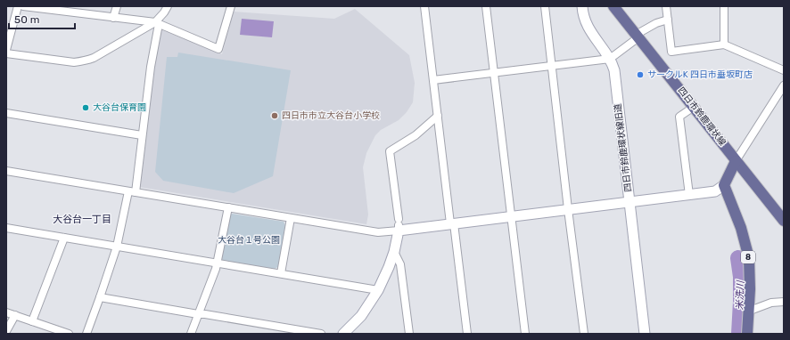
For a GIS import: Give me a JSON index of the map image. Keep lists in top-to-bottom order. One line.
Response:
{"streets":{"main road":["四日市鈴鹿環状線","8"],"street":["四日市鈴鹿環状線旧道"]},"crossings":[["四日市鈴鹿環状線旧道","8"]],"districts":["大谷台一丁目"],"water":["米洗川"],"parks":["大谷台１号公園"],"places":["サークルK 四日市垂坂町店","大谷台保育園","四日市市立大谷台小学校"],"scale_bar":"50 m"}
